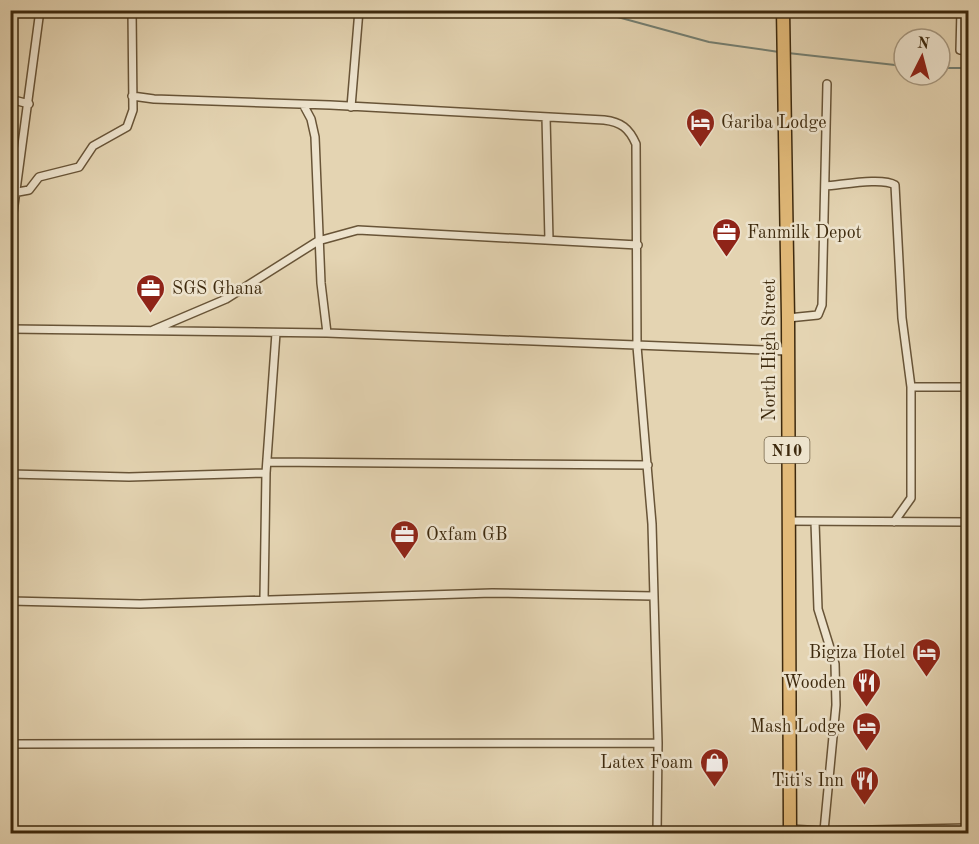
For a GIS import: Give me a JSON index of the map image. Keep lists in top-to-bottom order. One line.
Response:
{"streets":{"highway":["North High Street","N10"]},"places":{"hotel":["Gariba Lodge","Bigiza Hotel","Mash Lodge"],"office":["Fanmilk Depot","SGS Ghana","Oxfam GB"],"restaurant":["Wooden","Titi's Inn"],"shop":["Latex Foam"]},"north":"top"}
